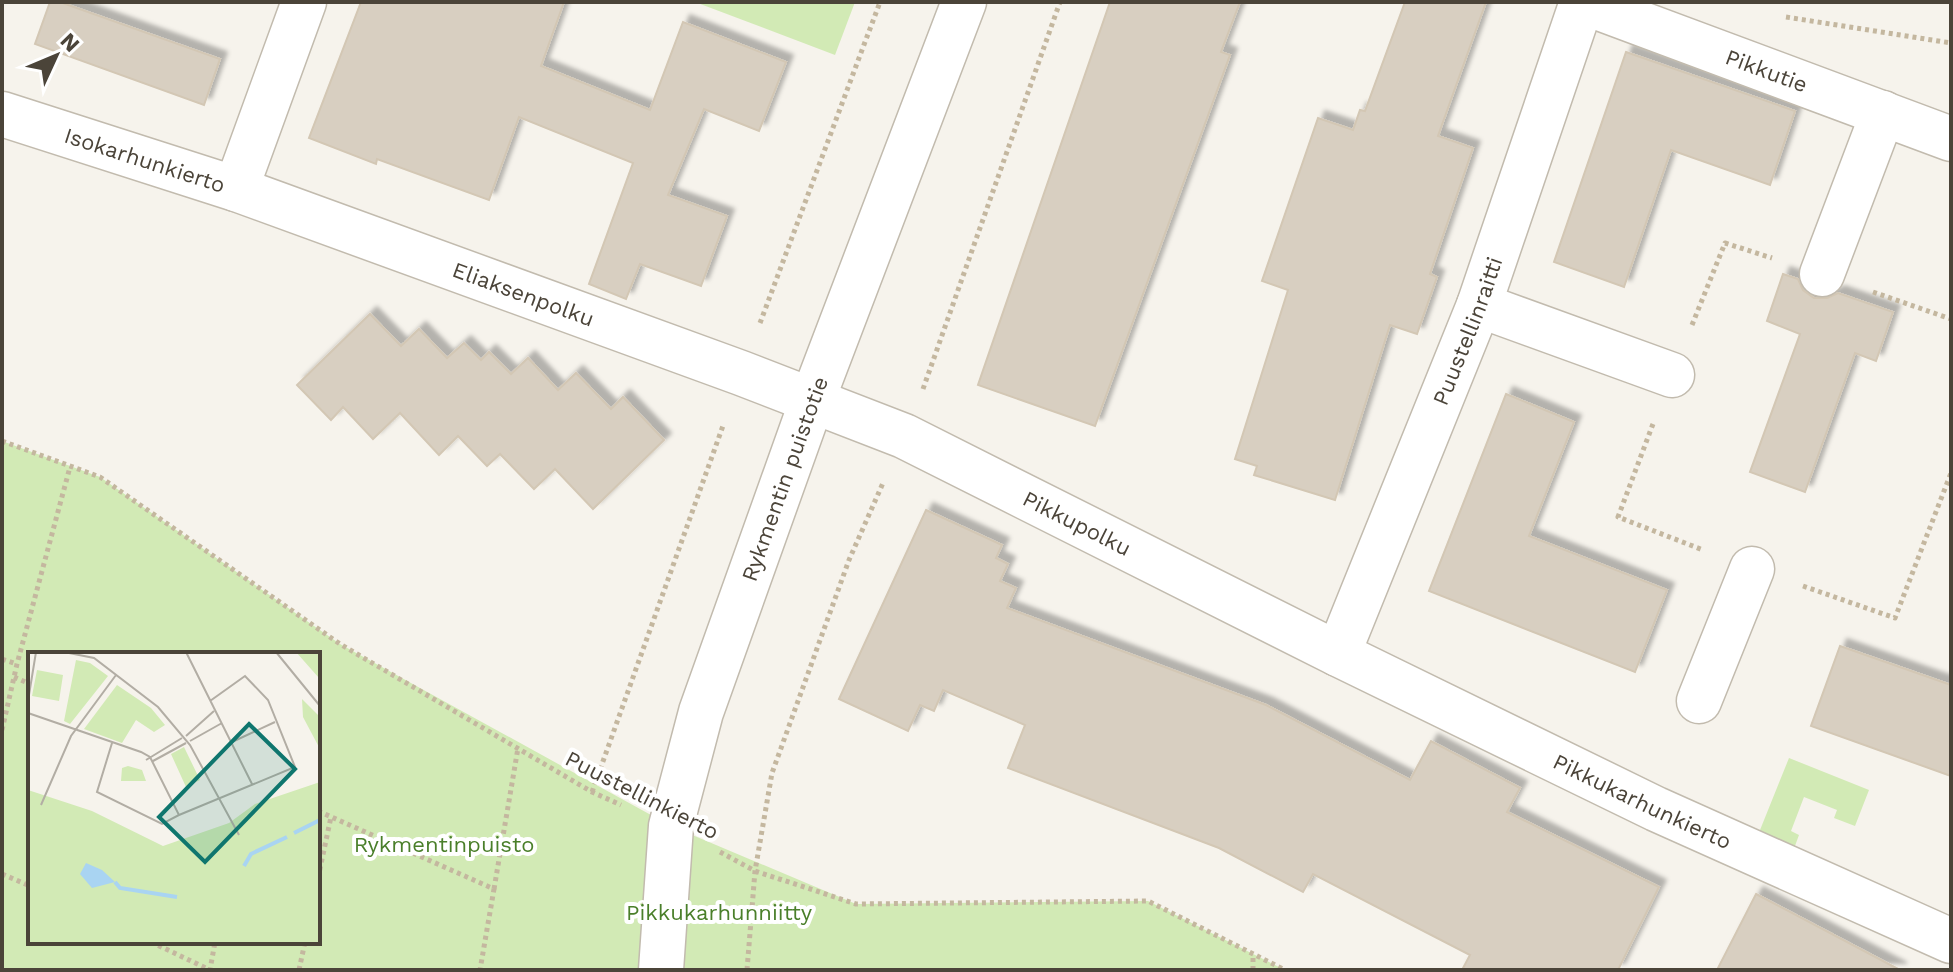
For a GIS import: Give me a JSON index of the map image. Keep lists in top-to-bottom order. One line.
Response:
{"streets":{"street":["Pikkutie","Isokarhunkierto","Eliaksenpolku","Puustellinraitti","Rykmentin puistotie","Pikkupolku","Pikkukarhunkierto"],"path":["Puustellinkierto"]},"crossings":[["Pikkutie","Puustellinraitti"],["Isokarhunkierto","Eliaksenpolku"],["Eliaksenpolku","Rykmentin puistotie"],["Eliaksenpolku","Pikkupolku"],["Puustellinraitti","Pikkupolku"],["Puustellinraitti","Pikkukarhunkierto"],["Rykmentin puistotie","Pikkupolku"],["Rykmentin puistotie","Puustellinkierto"],["Pikkupolku","Pikkukarhunkierto"]],"parks":["Rykmentinpuisto","Pikkukarhunniitty"],"north":"top right"}
